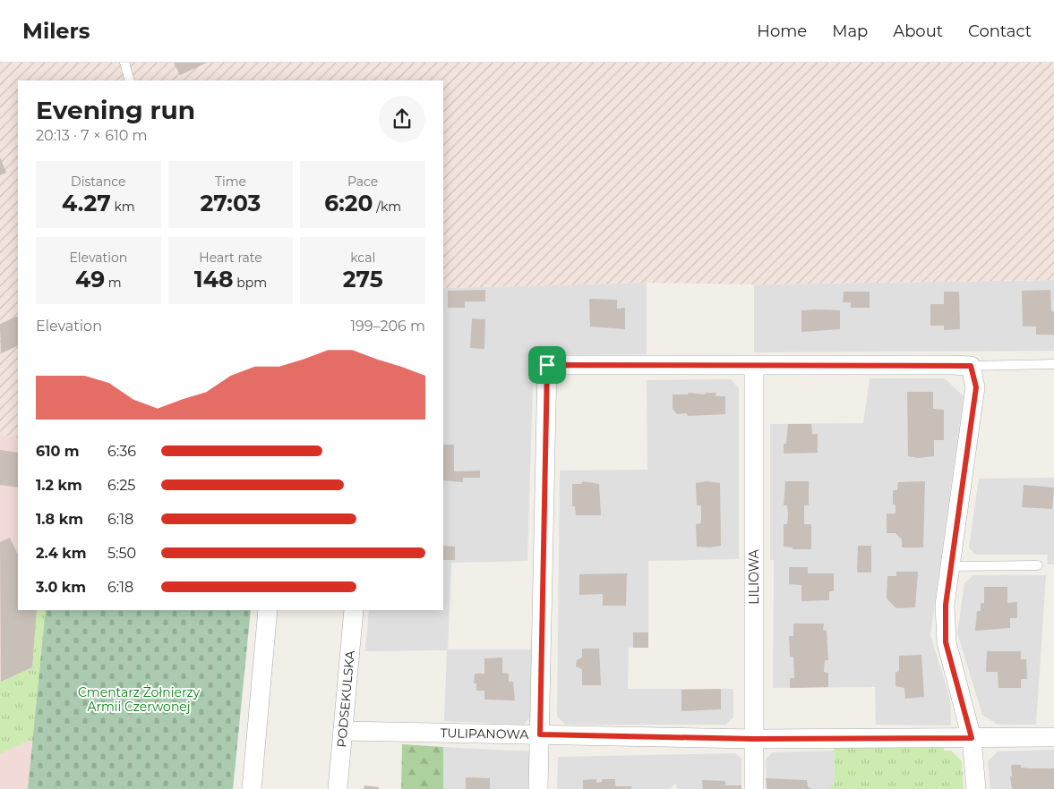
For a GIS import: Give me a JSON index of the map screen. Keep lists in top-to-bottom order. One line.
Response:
{"streets":{"street":["LILIOWA","PODSEKULSKA","TULIPANOWA"]},"crossings":[["LILIOWA","TULIPANOWA"],["PODSEKULSKA","TULIPANOWA"]],"parks":["Cmentarz Żołnierzy Armii Czerwonej"],"page":{"header":"Milers","nav":["Home","Map","About","Contact"],"heading":["Evening run","20:13 · 7 × 610 m"],"stats":[["Distance","4.27 km"],["Time","27:03"],["Pace","6:20 /km"],["Elevation","49 m"],["Heart rate","148 bpm"],["kcal","275"]],"chart":["Elevation","199–206 m"],"list":[{"name":"610 m","note":"6:36"},{"name":"1.2 km","note":"6:25"},{"name":"1.8 km","note":"6:18"},{"name":"2.4 km","note":"5:50"},{"name":"3.0 km","note":"6:18"}]}}
